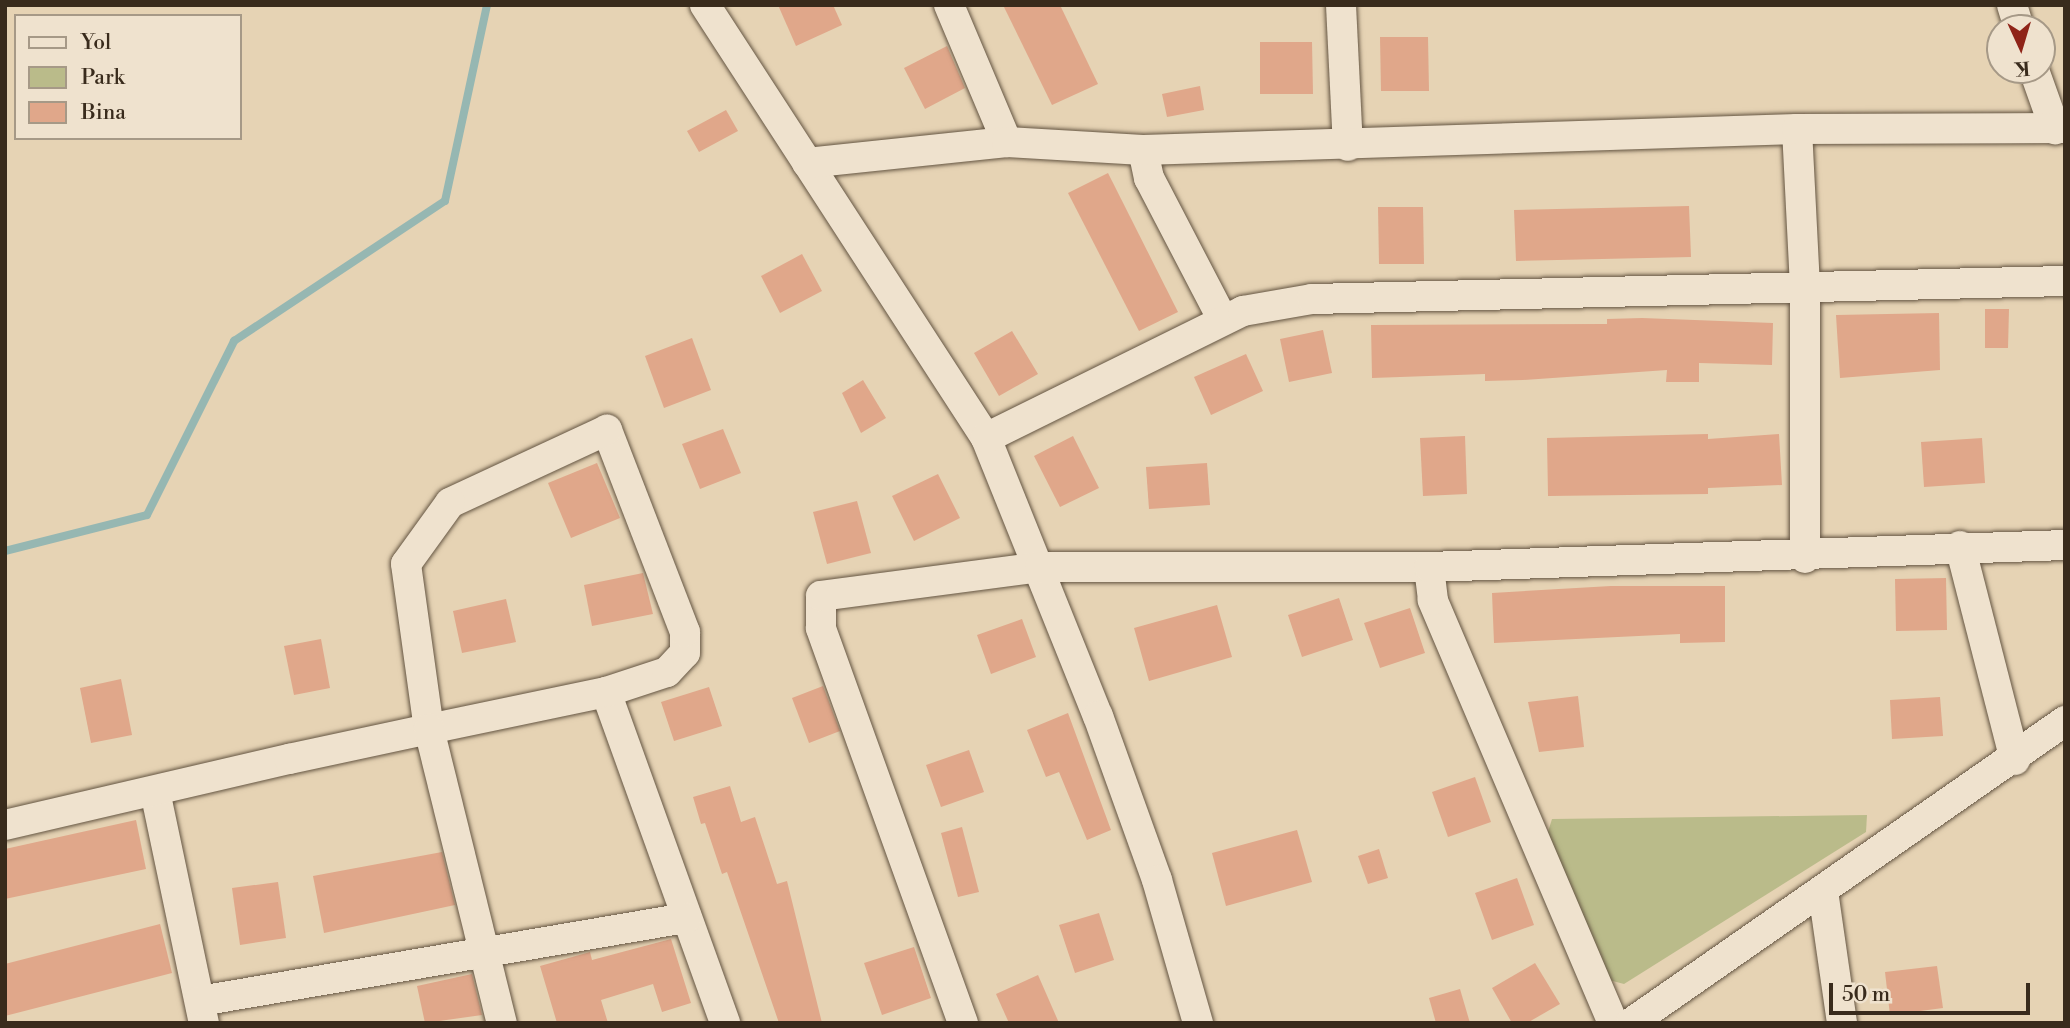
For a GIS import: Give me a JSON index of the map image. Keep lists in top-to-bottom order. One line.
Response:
{"legend":["Yol","Park","Bina"],"scale_bar":"50 m","north":"bottom"}
